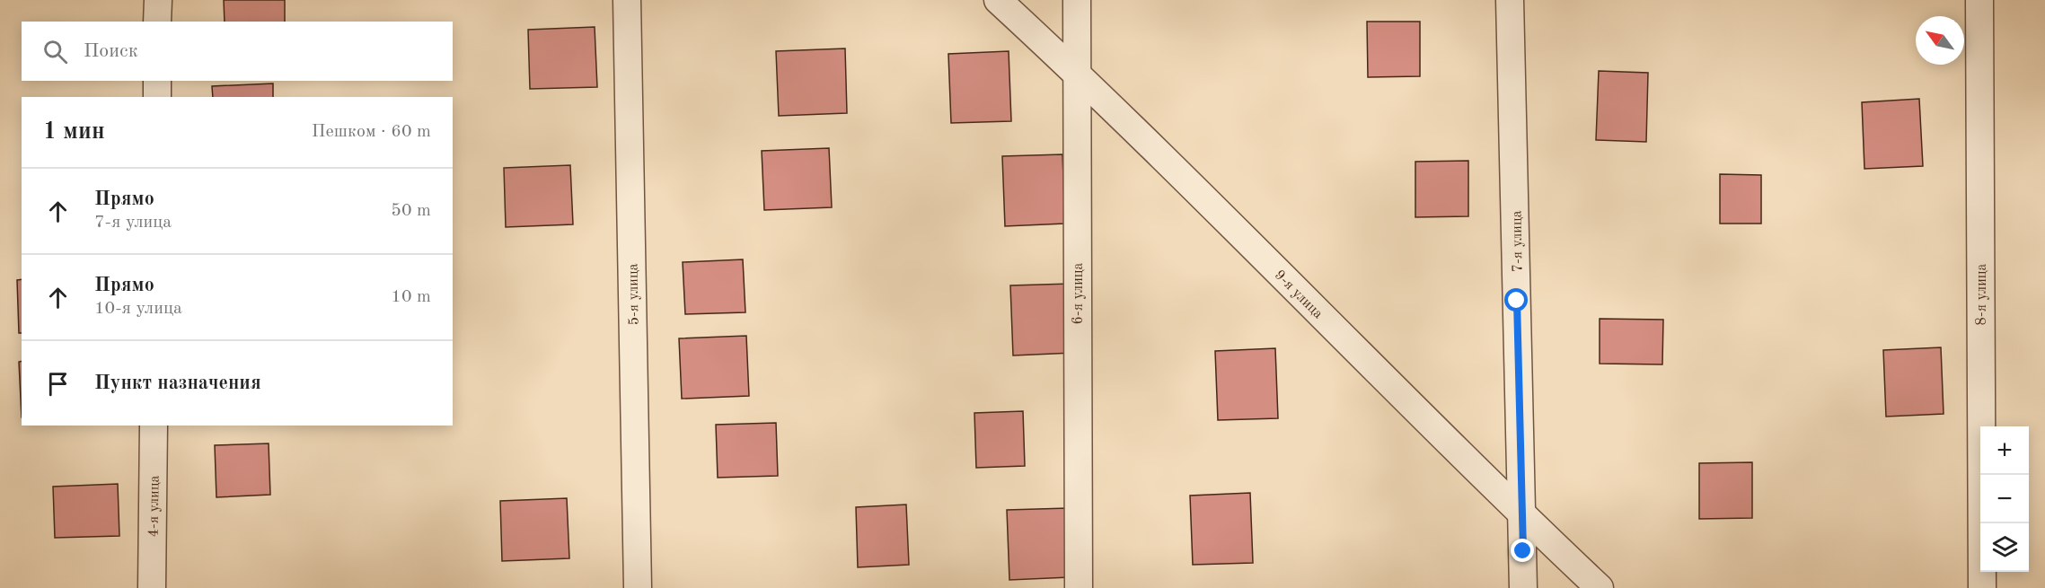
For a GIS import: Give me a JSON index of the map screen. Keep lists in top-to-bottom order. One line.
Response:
{"streets":{"street":["7-я улица","6-я улица","9-я улица","5-я улица","8-я улица","4-я улица"]},"crossings":[["7-я улица","9-я улица"],["6-я улица","9-я улица"]],"north":"top left","page":{"search":"Поиск","heading":["1 мин","Пешком · 60 m"],"list":[["Прямо","7-я улица","50 m"],["Прямо","10-я улица","10 m"],"Пункт назначения"],"map_buttons":["+","−"]}}
